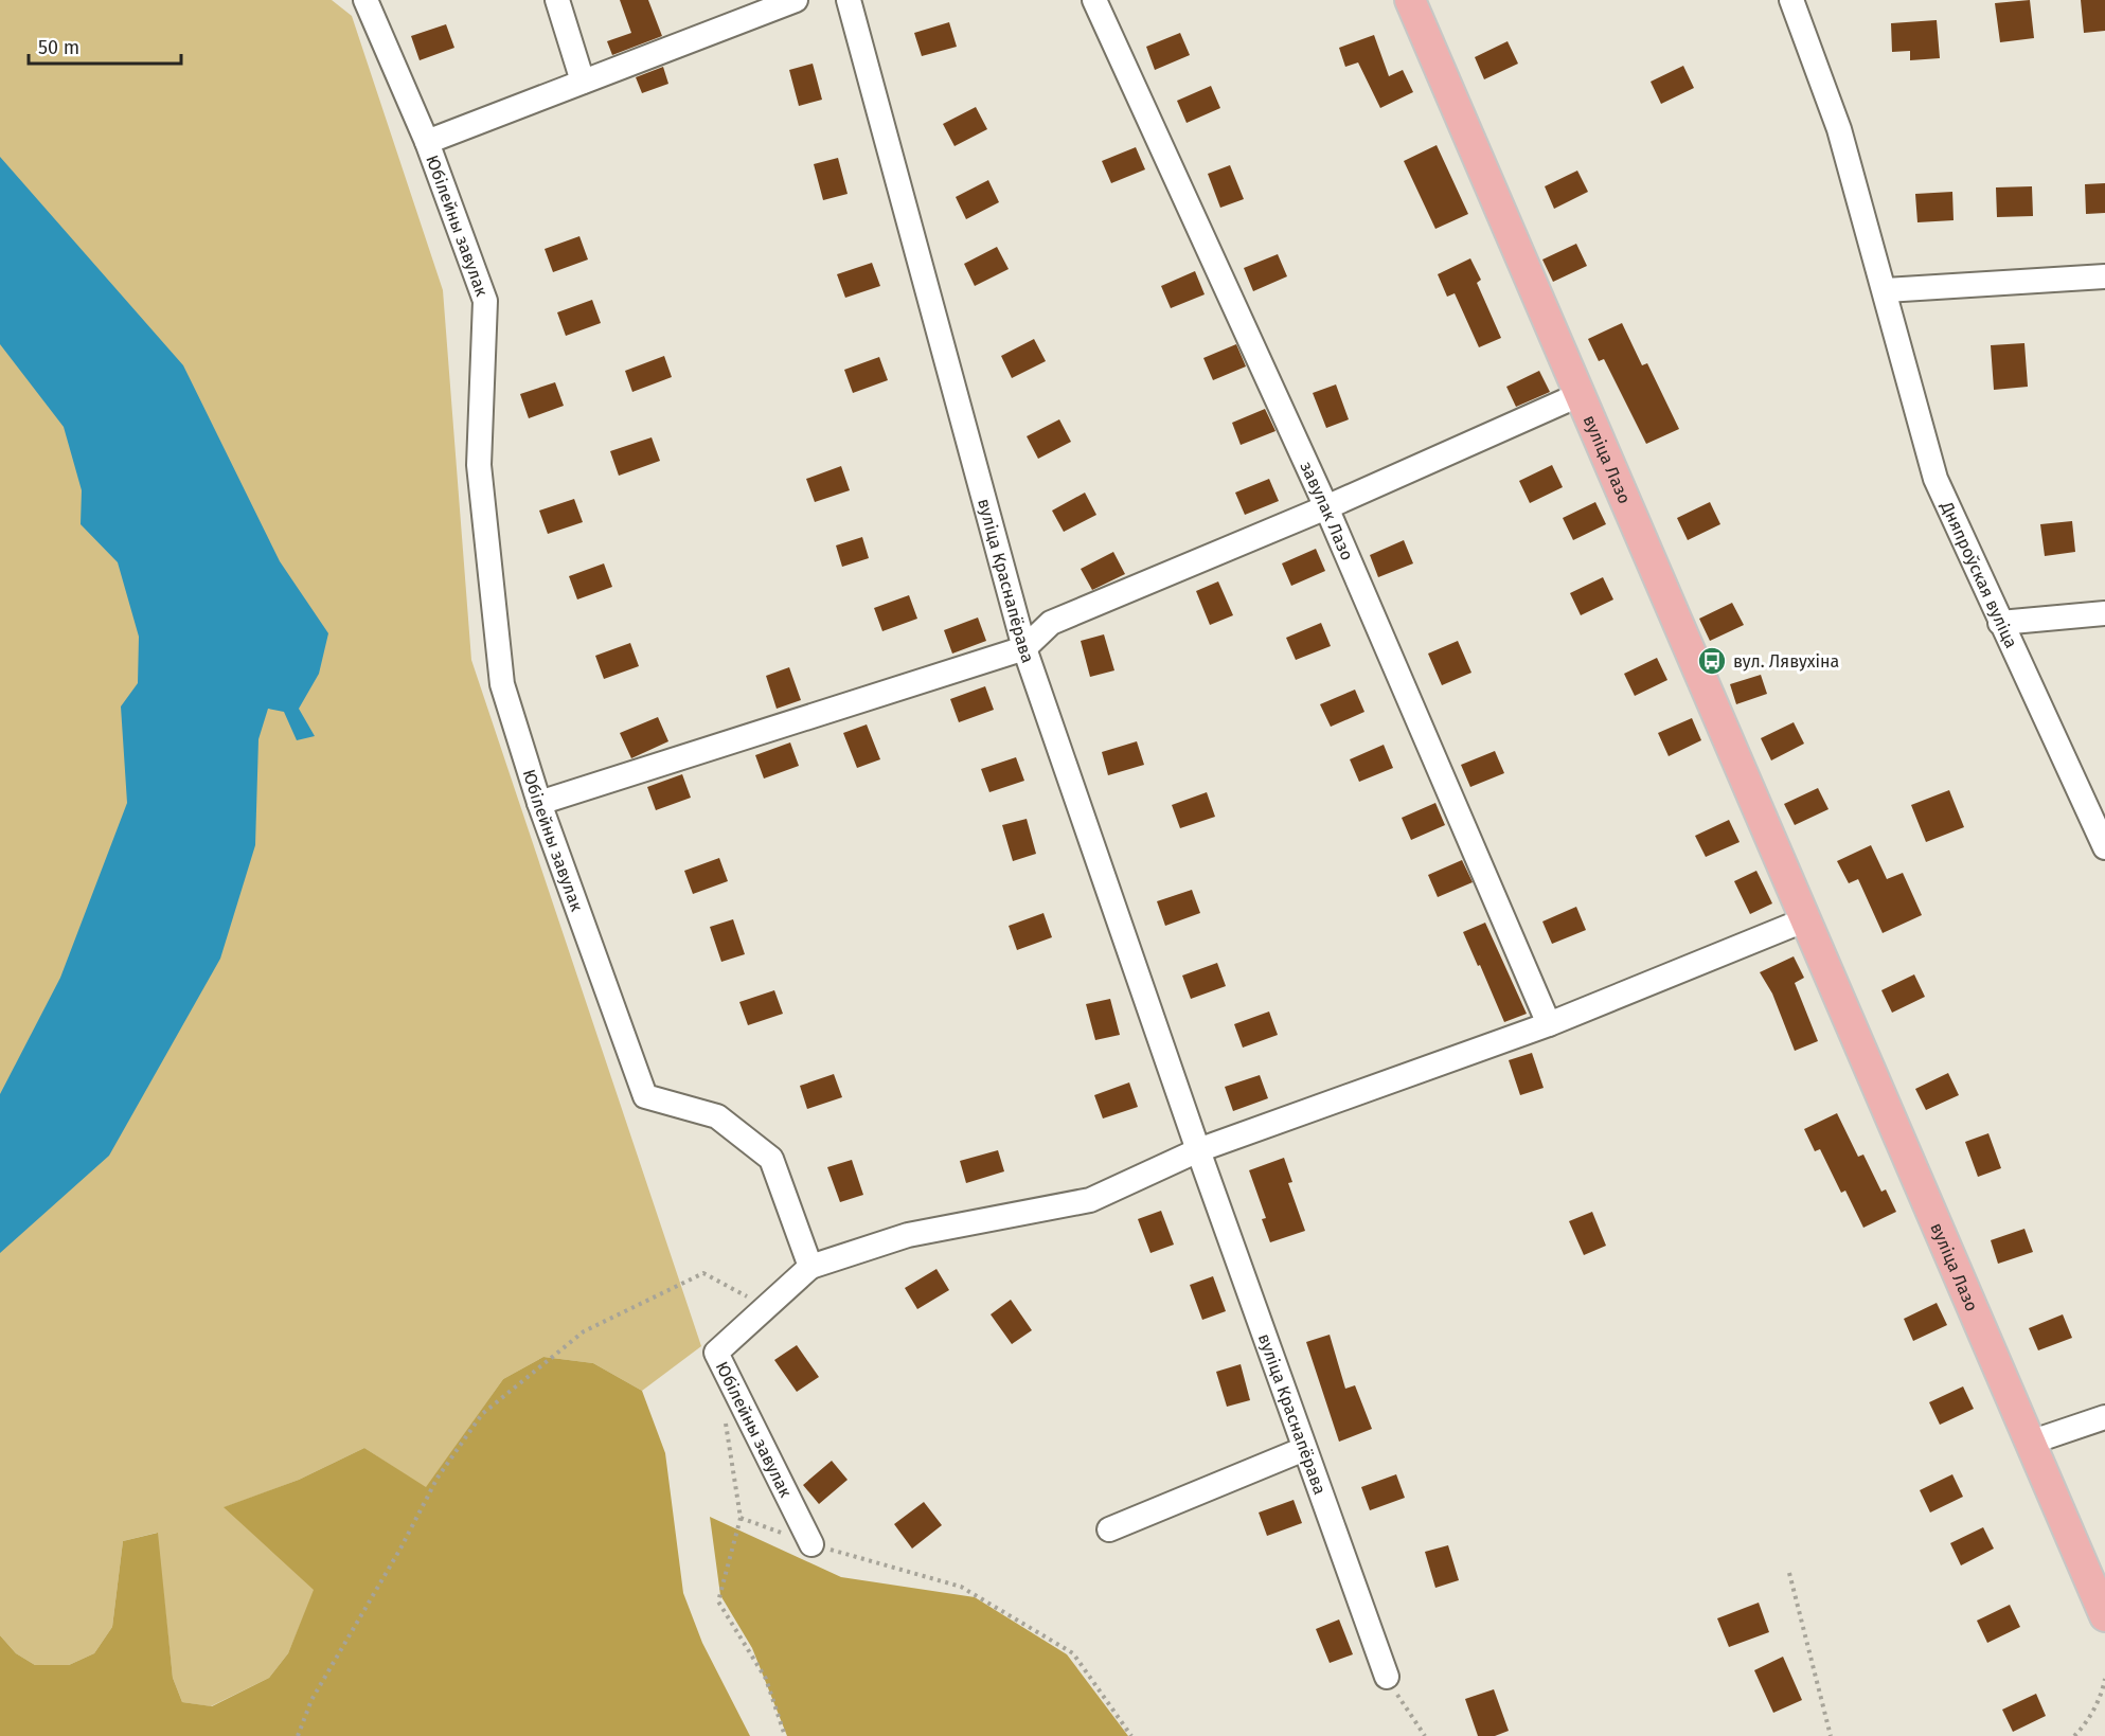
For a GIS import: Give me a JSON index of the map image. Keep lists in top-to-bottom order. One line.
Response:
{"streets":{"main road":["вуліца Лазо"],"street":["Юбілейны завулак","завулак Лазо","Дняпроўская вуліца","вуліца Краснапёрава"]},"places":{"bus stop":["вул. Лявухіна"]},"scale_bar":"50 m"}
